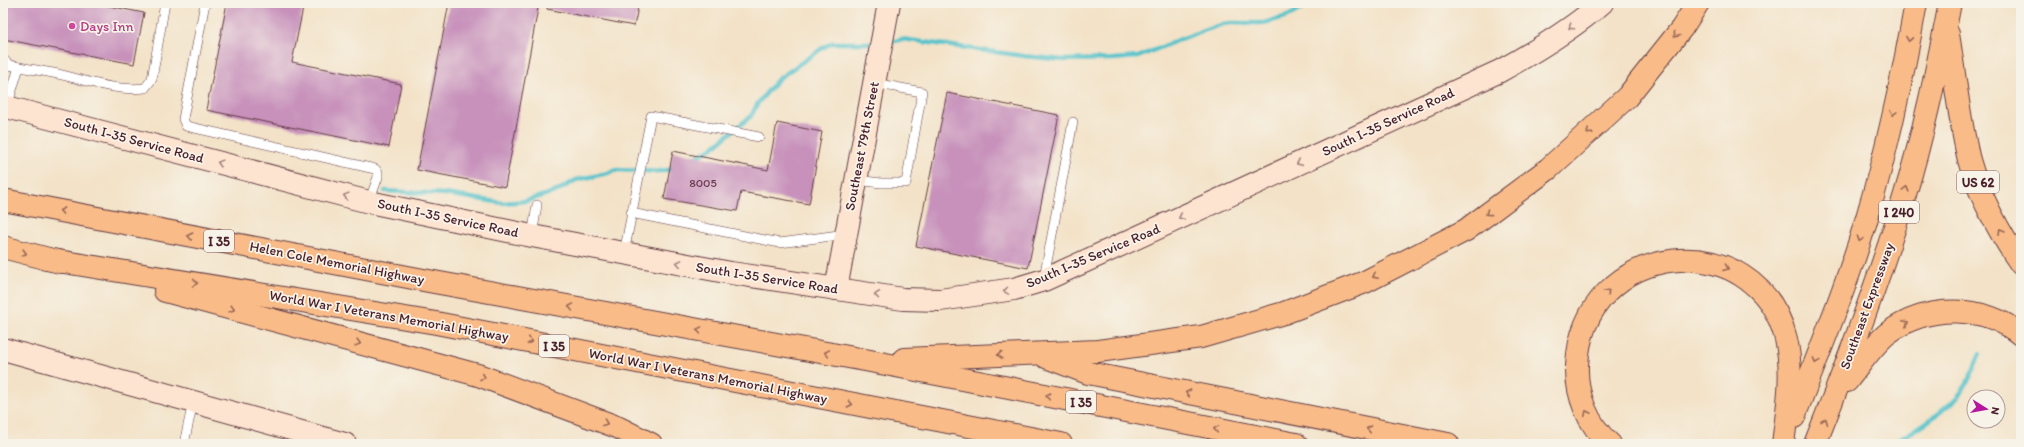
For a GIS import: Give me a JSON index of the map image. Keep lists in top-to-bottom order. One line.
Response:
{"streets":{"highway":["US 62","I 240","I 35","Helen Cole Memorial Highway","Southeast Expressway","World War I Veterans Memorial Highway"],"street":["South I-35 Service Road","Southeast 79th Street"]},"crossings":[["South I-35 Service Road","Southeast 79th Street"],["US 62","Southeast Expressway"],["I 35","Helen Cole Memorial Highway"],["I 35","World War I Veterans Memorial Highway"]],"one_way":["South I-35 Service Road"],"places":["Days Inn"],"house_numbers":["8005"],"north":"right"}
